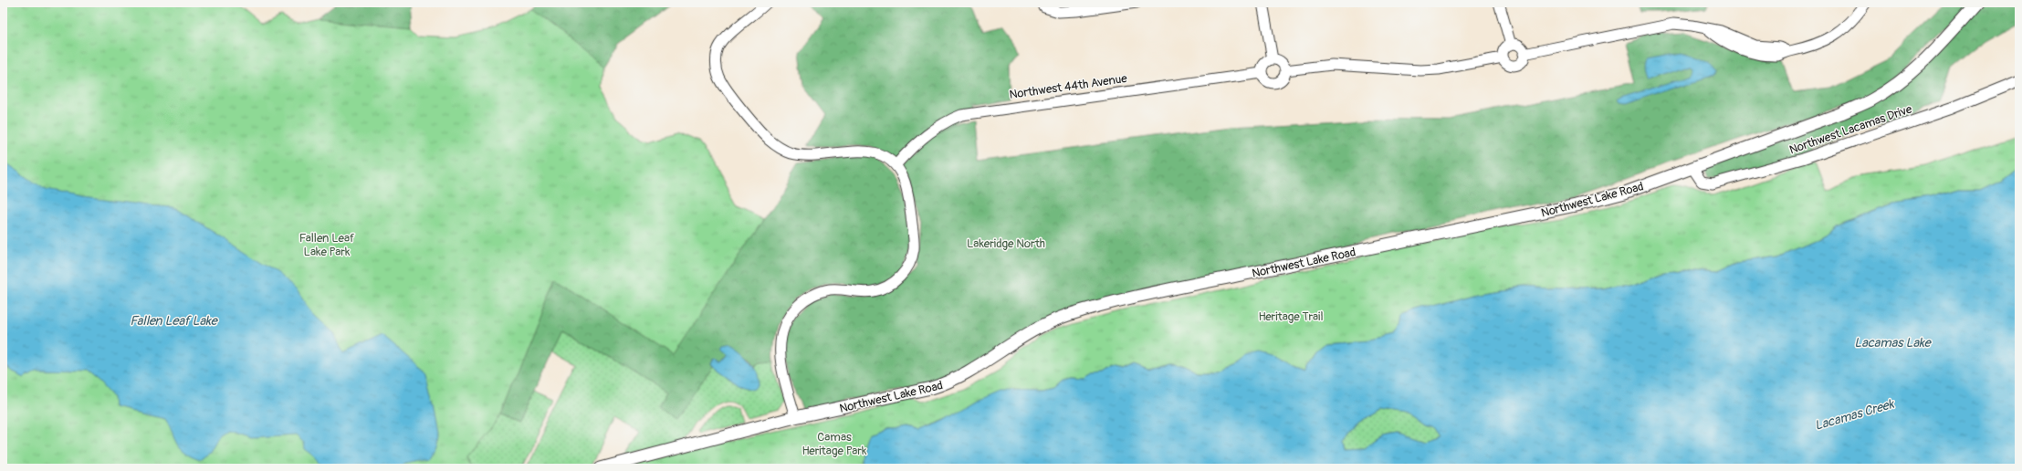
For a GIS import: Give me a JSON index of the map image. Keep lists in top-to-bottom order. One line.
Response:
{"streets":{"main road":["Northwest Lake Road"],"street":["Northwest 44th Avenue","Northwest Lacamas Drive"]},"crossings":[["Northwest Lacamas Drive","Northwest Lake Road"]],"water":["Fallen Leaf Lake","Lacamas Lake","Lacamas Creek"],"parks":["Fallen Leaf Lake Park","Lakeridge North","Heritage Trail","Camas Heritage Park"]}
